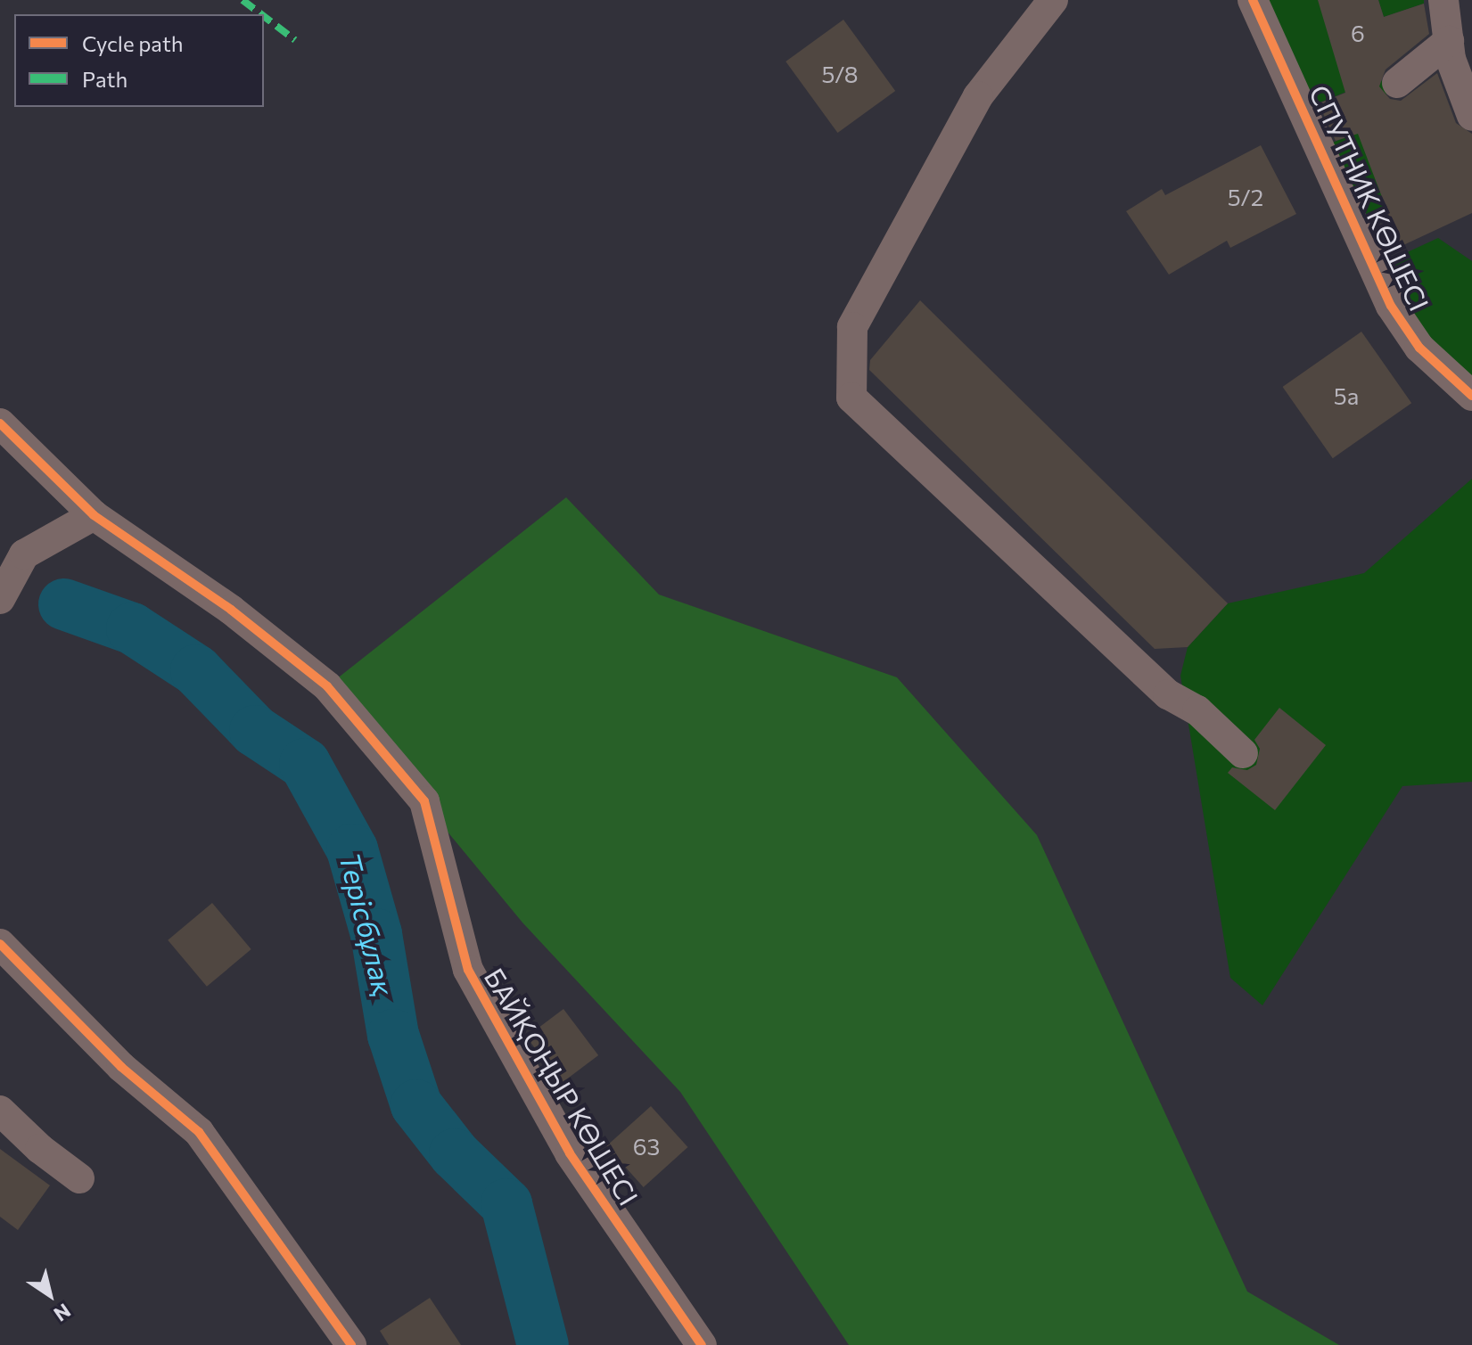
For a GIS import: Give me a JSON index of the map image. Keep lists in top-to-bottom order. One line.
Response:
{"streets":{"street":["СПУТНИК КӨШЕСІ","БАЙҚОҢЫР КӨШЕСІ"]},"water":["Терісбұлақ"],"house_numbers":["6","5/8","5/2","5а","63"],"legend":["Cycle path","Path"],"north":"bottom right"}
